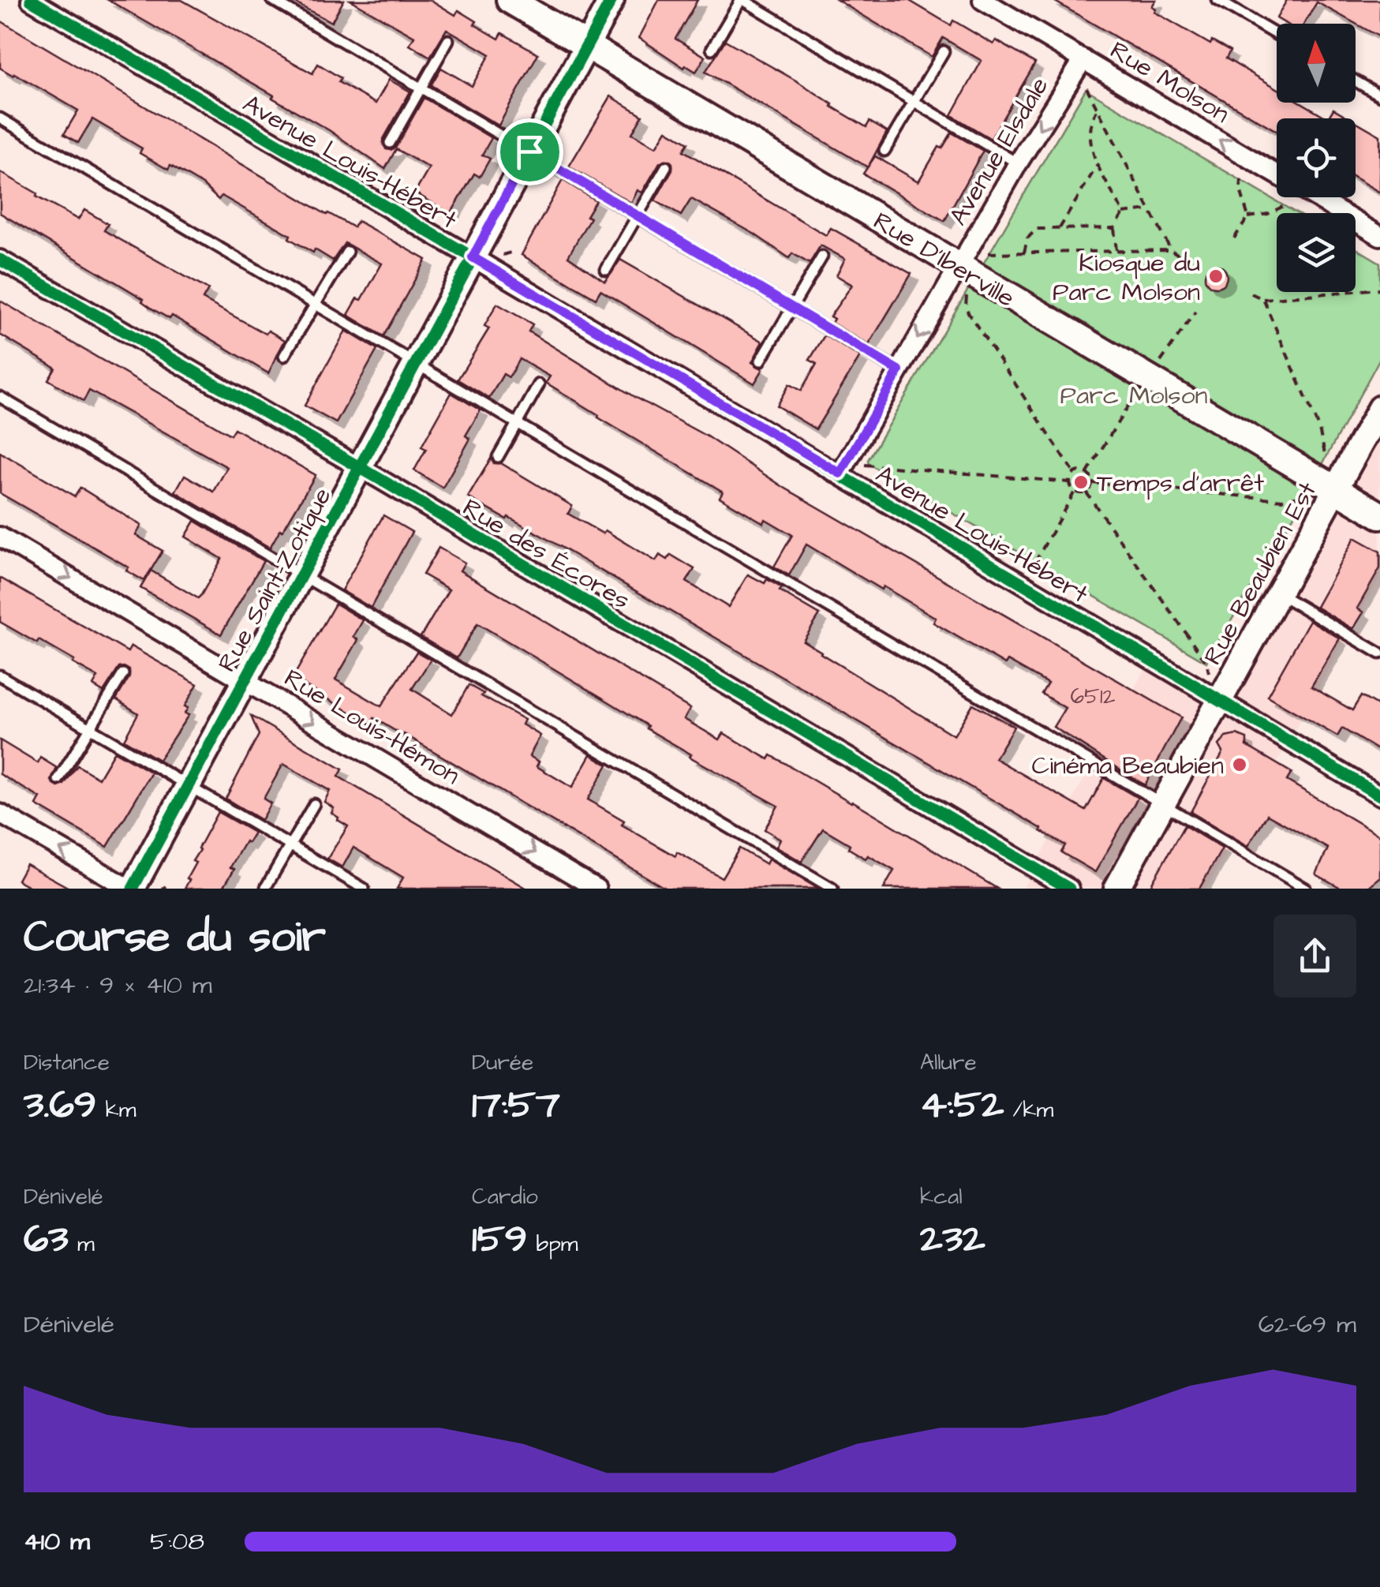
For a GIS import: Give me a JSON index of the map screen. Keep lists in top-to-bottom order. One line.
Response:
{"streets":{"main road":["Rue D'Iberville"],"street":["Rue Molson","Avenue Elsdale","Avenue Louis-Hébert","Rue des Écores","Rue Beaubien Est","Rue Saint-Zotique","Rue Louis-Hémon"]},"crossings":[["Rue Molson","Avenue Elsdale"],["Avenue Elsdale","Avenue Louis-Hébert"],["Avenue Elsdale","Rue D'Iberville"],["Avenue Louis-Hébert","Rue Beaubien Est"],["Avenue Louis-Hébert","Rue Saint-Zotique"],["Rue D'Iberville","Rue Beaubien Est"],["Rue D'Iberville","Rue Saint-Zotique"],["Rue des Écores","Rue Saint-Zotique"],["Rue Saint-Zotique","Rue Louis-Hémon"]],"one_way":["Rue Molson","Avenue Elsdale","Rue Louis-Hémon"],"parks":["Parc Molson"],"places":["Kiosque du Parc Molson","Temps d'arrêt","Cinéma Beaubien"],"house_numbers":["6512"],"north":"top","page":{"heading":["Course du soir","21:34 · 9 × 410 m"],"stats":[["Distance","3.69 km"],["Durée","17:57"],["Allure","4:52 /km"],["Dénivelé","63 m"],["Cardio","159 bpm"],["kcal","232"]],"chart":["Dénivelé","62–69 m"],"list":[{"name":"410 m","note":"5:08"}]}}
